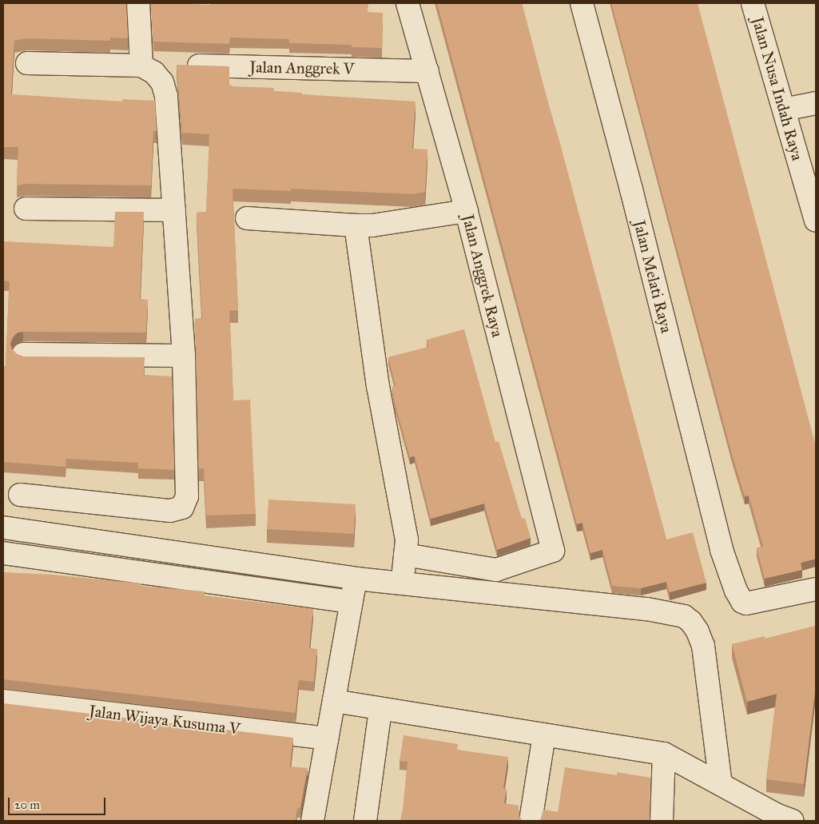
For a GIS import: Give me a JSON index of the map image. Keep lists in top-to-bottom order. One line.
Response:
{"streets":{"street":["Jalan Anggrek V","Jalan Nusa Indah Raya","Jalan Anggrek Raya","Jalan Melati Raya","Jalan Wijaya Kusuma V"]},"crossings":[["Jalan Anggrek V","Jalan Anggrek Raya"]],"scale_bar":"20 m"}
